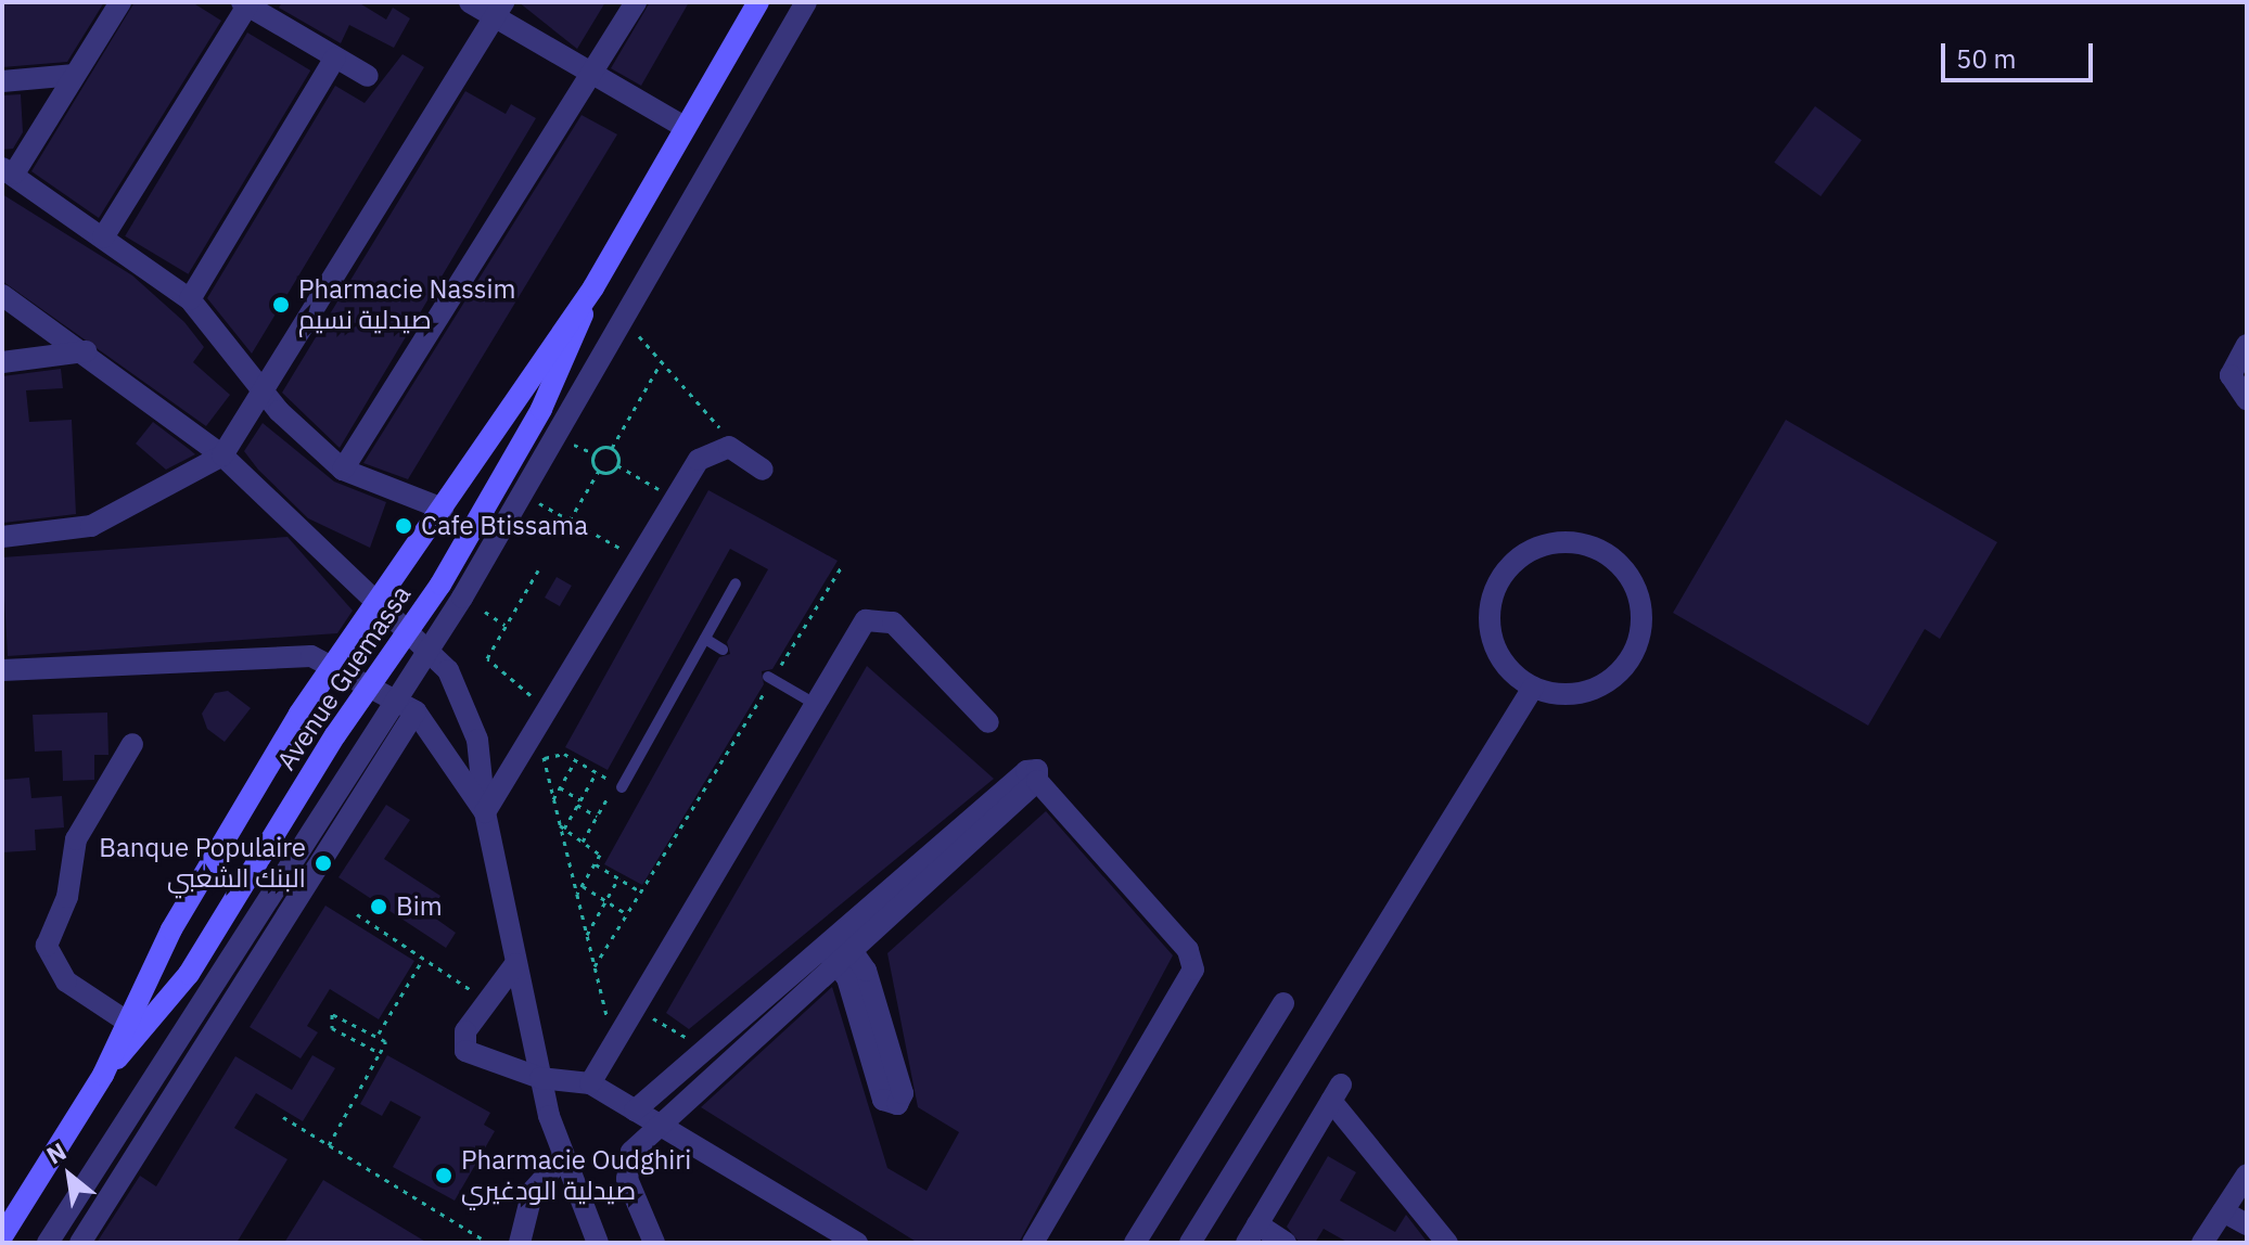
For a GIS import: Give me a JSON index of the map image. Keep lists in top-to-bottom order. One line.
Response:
{"streets":{"main road":["Avenue Guemassa"]},"places":["Pharmacie Nassim صيدلية نسيم","Cafe Btissama","Banque Populaire البنك الشعبي","Bim","Pharmacie Oudghiri صيدلية الودغيري"],"scale_bar":"50 m","north":"top left"}
